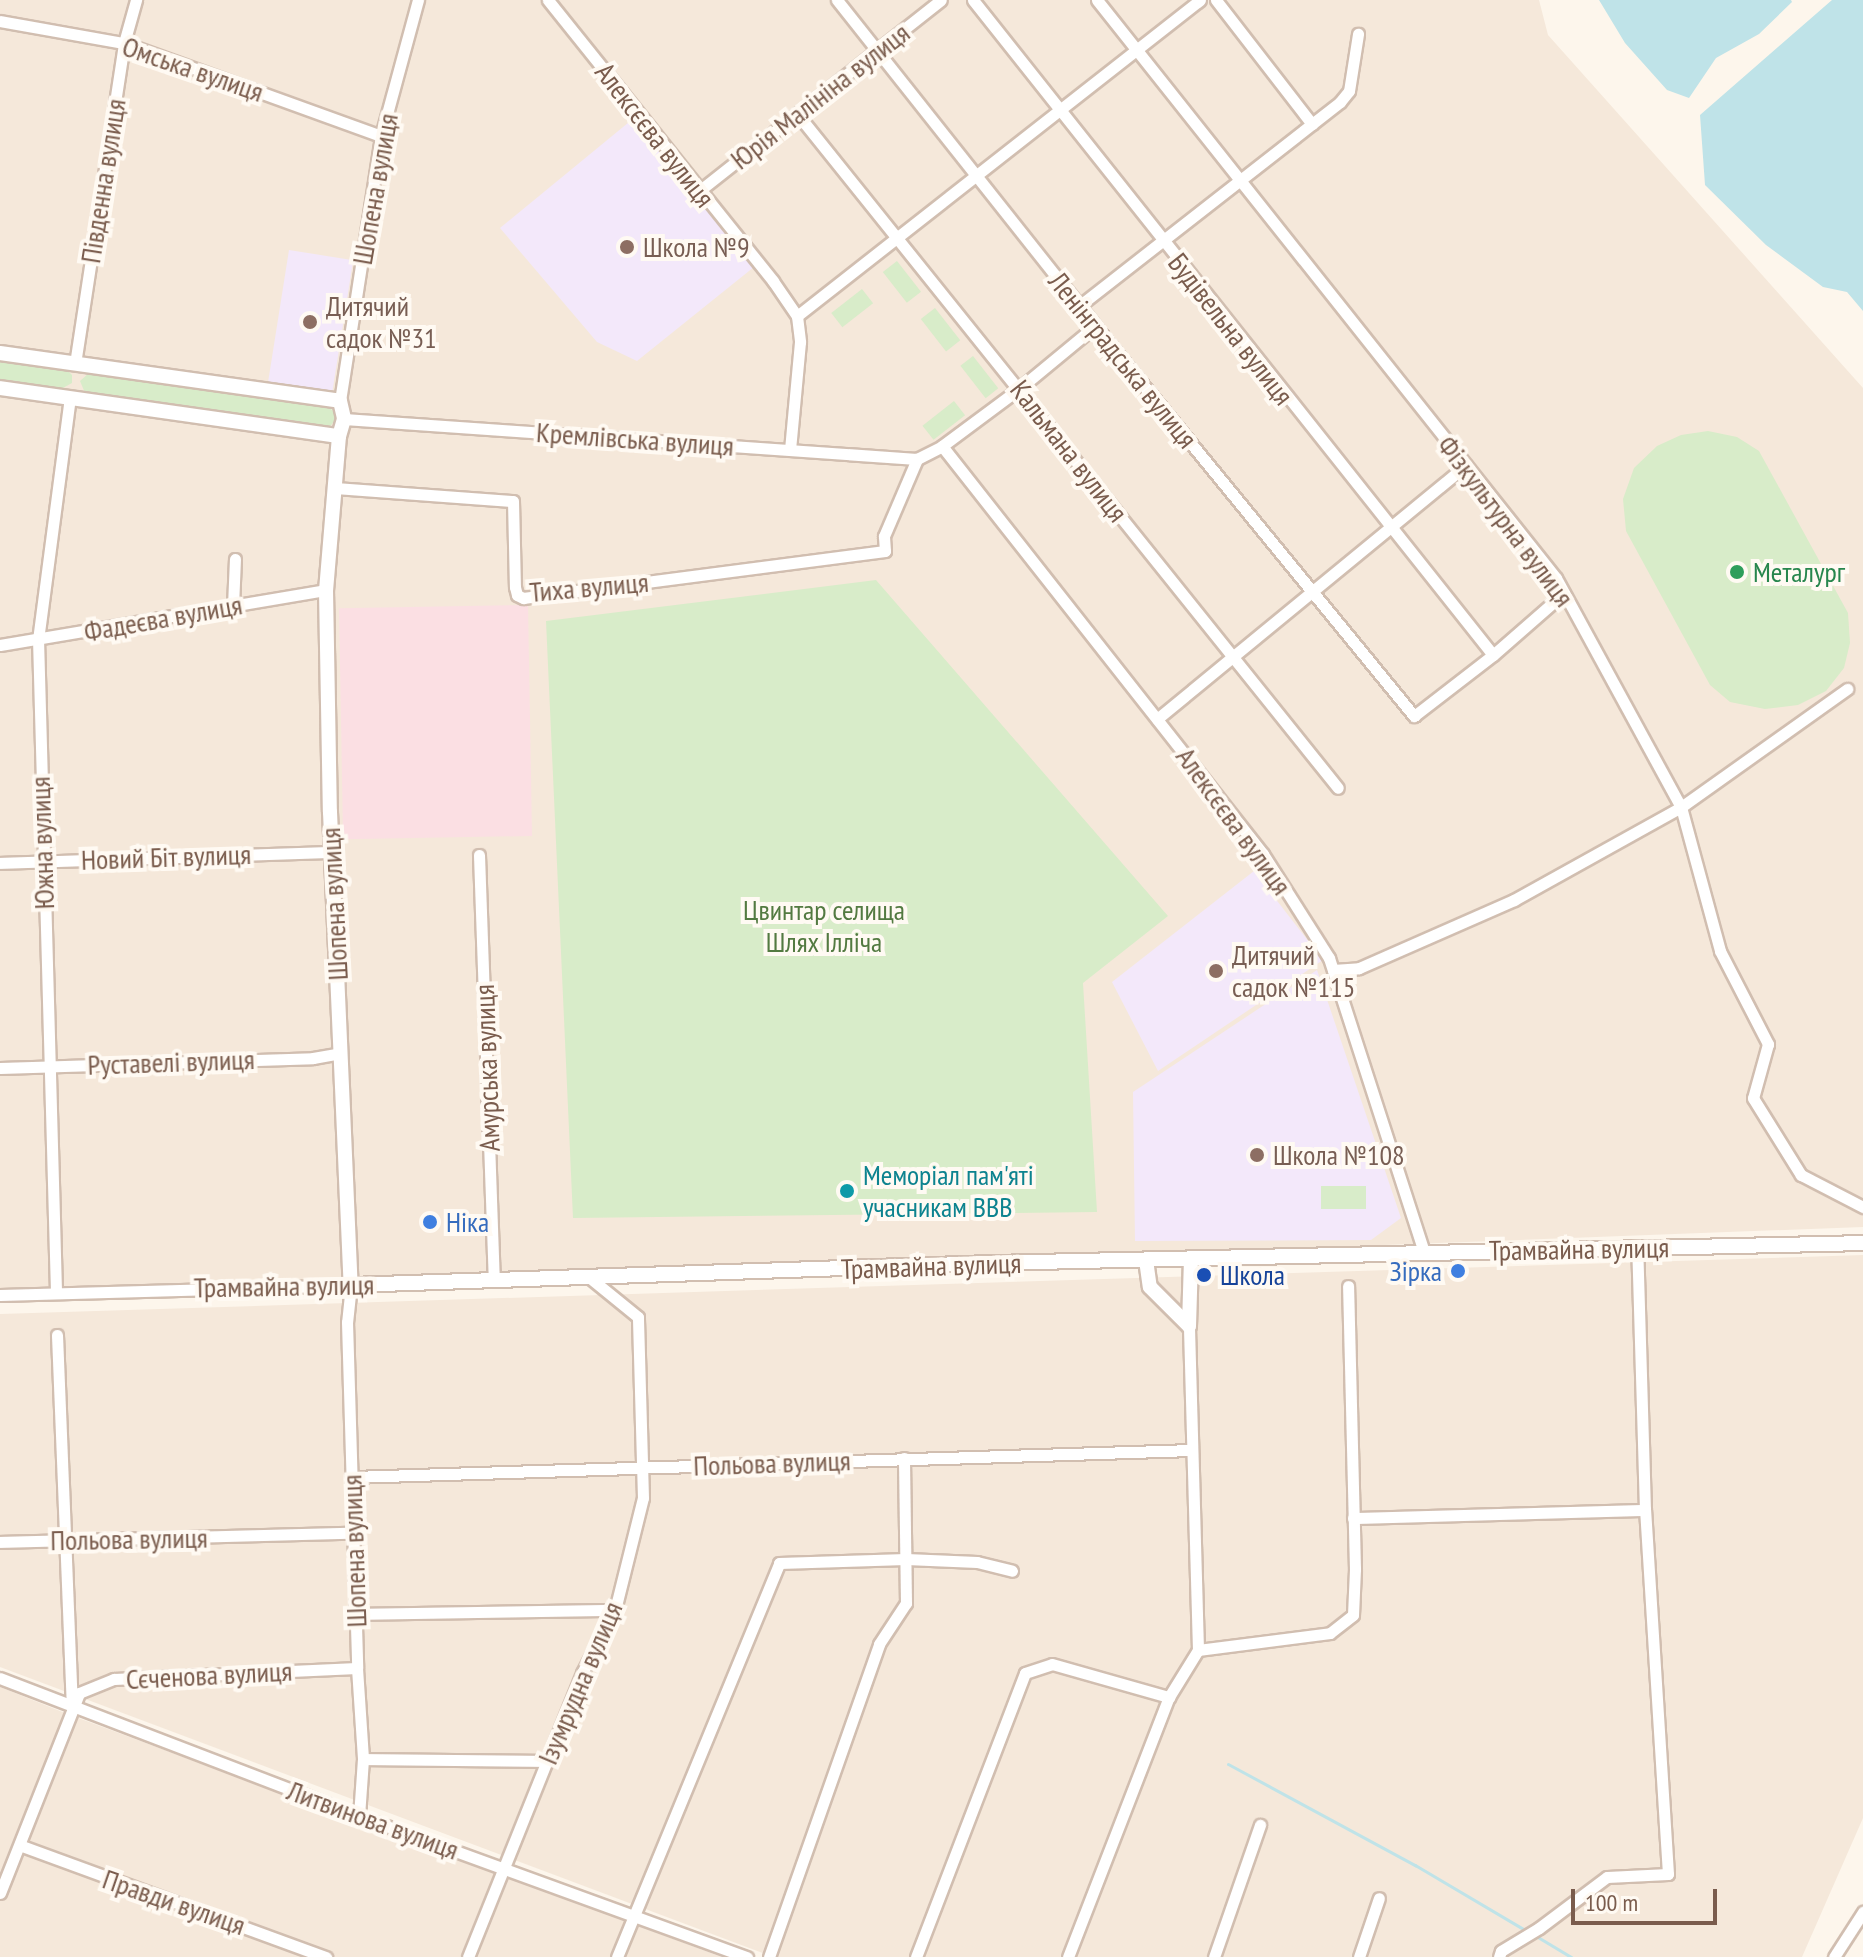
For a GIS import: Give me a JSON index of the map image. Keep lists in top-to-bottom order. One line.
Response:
{"streets":{"street":["Омська вулиця","Юрія Малініна вулиця","Алексєєва вулиця","Південна вулиця","Шопена вулиця","Будівельна вулиця","Ленінградська вулиця","Кремлівська вулиця","Кальмана вулиця","Фiзкультурна вулиця","Тиха вулиця","Фадеєва вулиця","Южна вулиця","Новий Біт вулиця","Руставелі вулиця","Амурська вулиця","Трамвайна вулиця","Польова вулиця","Сєченова вулиця","Ізумрудна вулиця","Литвинова вулиця","Правди вулиця"]},"crossings":[["Омська вулиця","Південна вулиця"],["Омська вулиця","Шопена вулиця"],["Юрія Малініна вулиця","Алексєєва вулиця"],["Юрія Малініна вулиця","Ленінградська вулиця"],["Юрія Малініна вулиця","Кальмана вулиця"],["Алексєєва вулиця","Трамвайна вулиця"],["Шопена вулиця","Кремлівська вулиця"],["Шопена вулиця","Тиха вулиця"],["Шопена вулиця","Фадеєва вулиця"],["Шопена вулиця","Новий Біт вулиця"],["Шопена вулиця","Руставелі вулиця"],["Шопена вулиця","Трамвайна вулиця"],["Шопена вулиця","Польова вулиця"],["Шопена вулиця","Сєченова вулиця"],["Шопена вулиця","Литвинова вулиця"],["Будівельна вулиця","Ленінградська вулиця"],["Кремлівська вулиця","Тиха вулиця"],["Фадеєва вулиця","Южна вулиця"],["Южна вулиця","Новий Біт вулиця"],["Южна вулиця","Руставелі вулиця"],["Южна вулиця","Трамвайна вулиця"],["Амурська вулиця","Трамвайна вулиця"],["Трамвайна вулиця","Ізумрудна вулиця"],["Польова вулиця","Ізумрудна вулиця"],["Сєченова вулиця","Литвинова вулиця"],["Ізумрудна вулиця","Литвинова вулиця"]],"parks":["Цвинтар селища Шлях Ілліча"],"places":["Школа №9","Дитячий садок №31","Металург","Дитячий садок №115","Школа №108","Меморіал пам'яті учасникам ВВВ","Ніка","Зірка","Школа"],"scale_bar":"100 m"}
